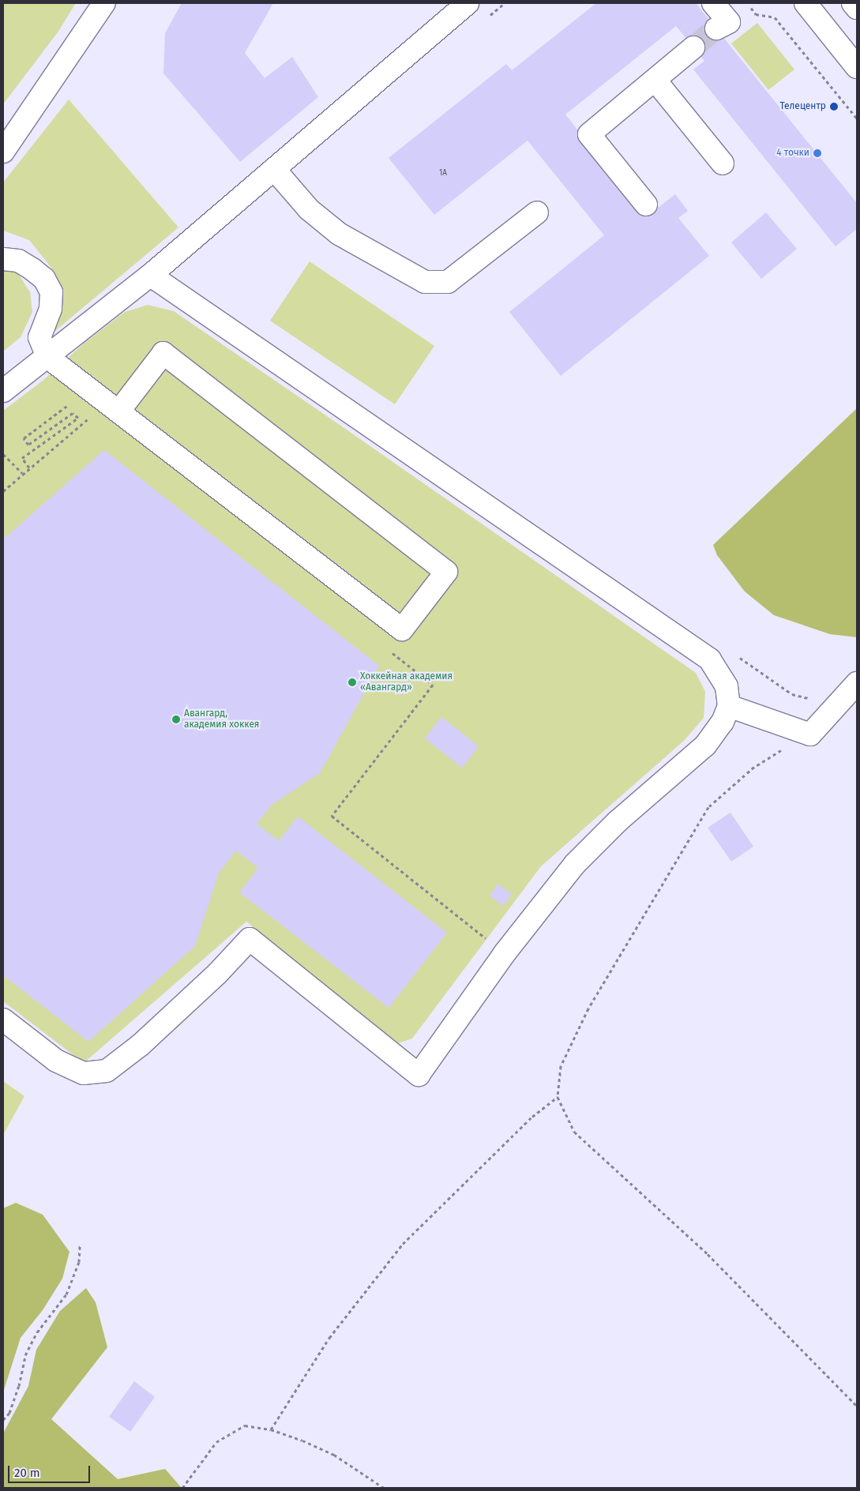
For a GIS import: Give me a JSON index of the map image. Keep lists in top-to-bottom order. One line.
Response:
{"places":["Телецентр","4 точки","Хоккейная академия «Авангард»","Авангард, академия хоккея"],"house_numbers":["1А"],"scale_bar":"20 m"}
